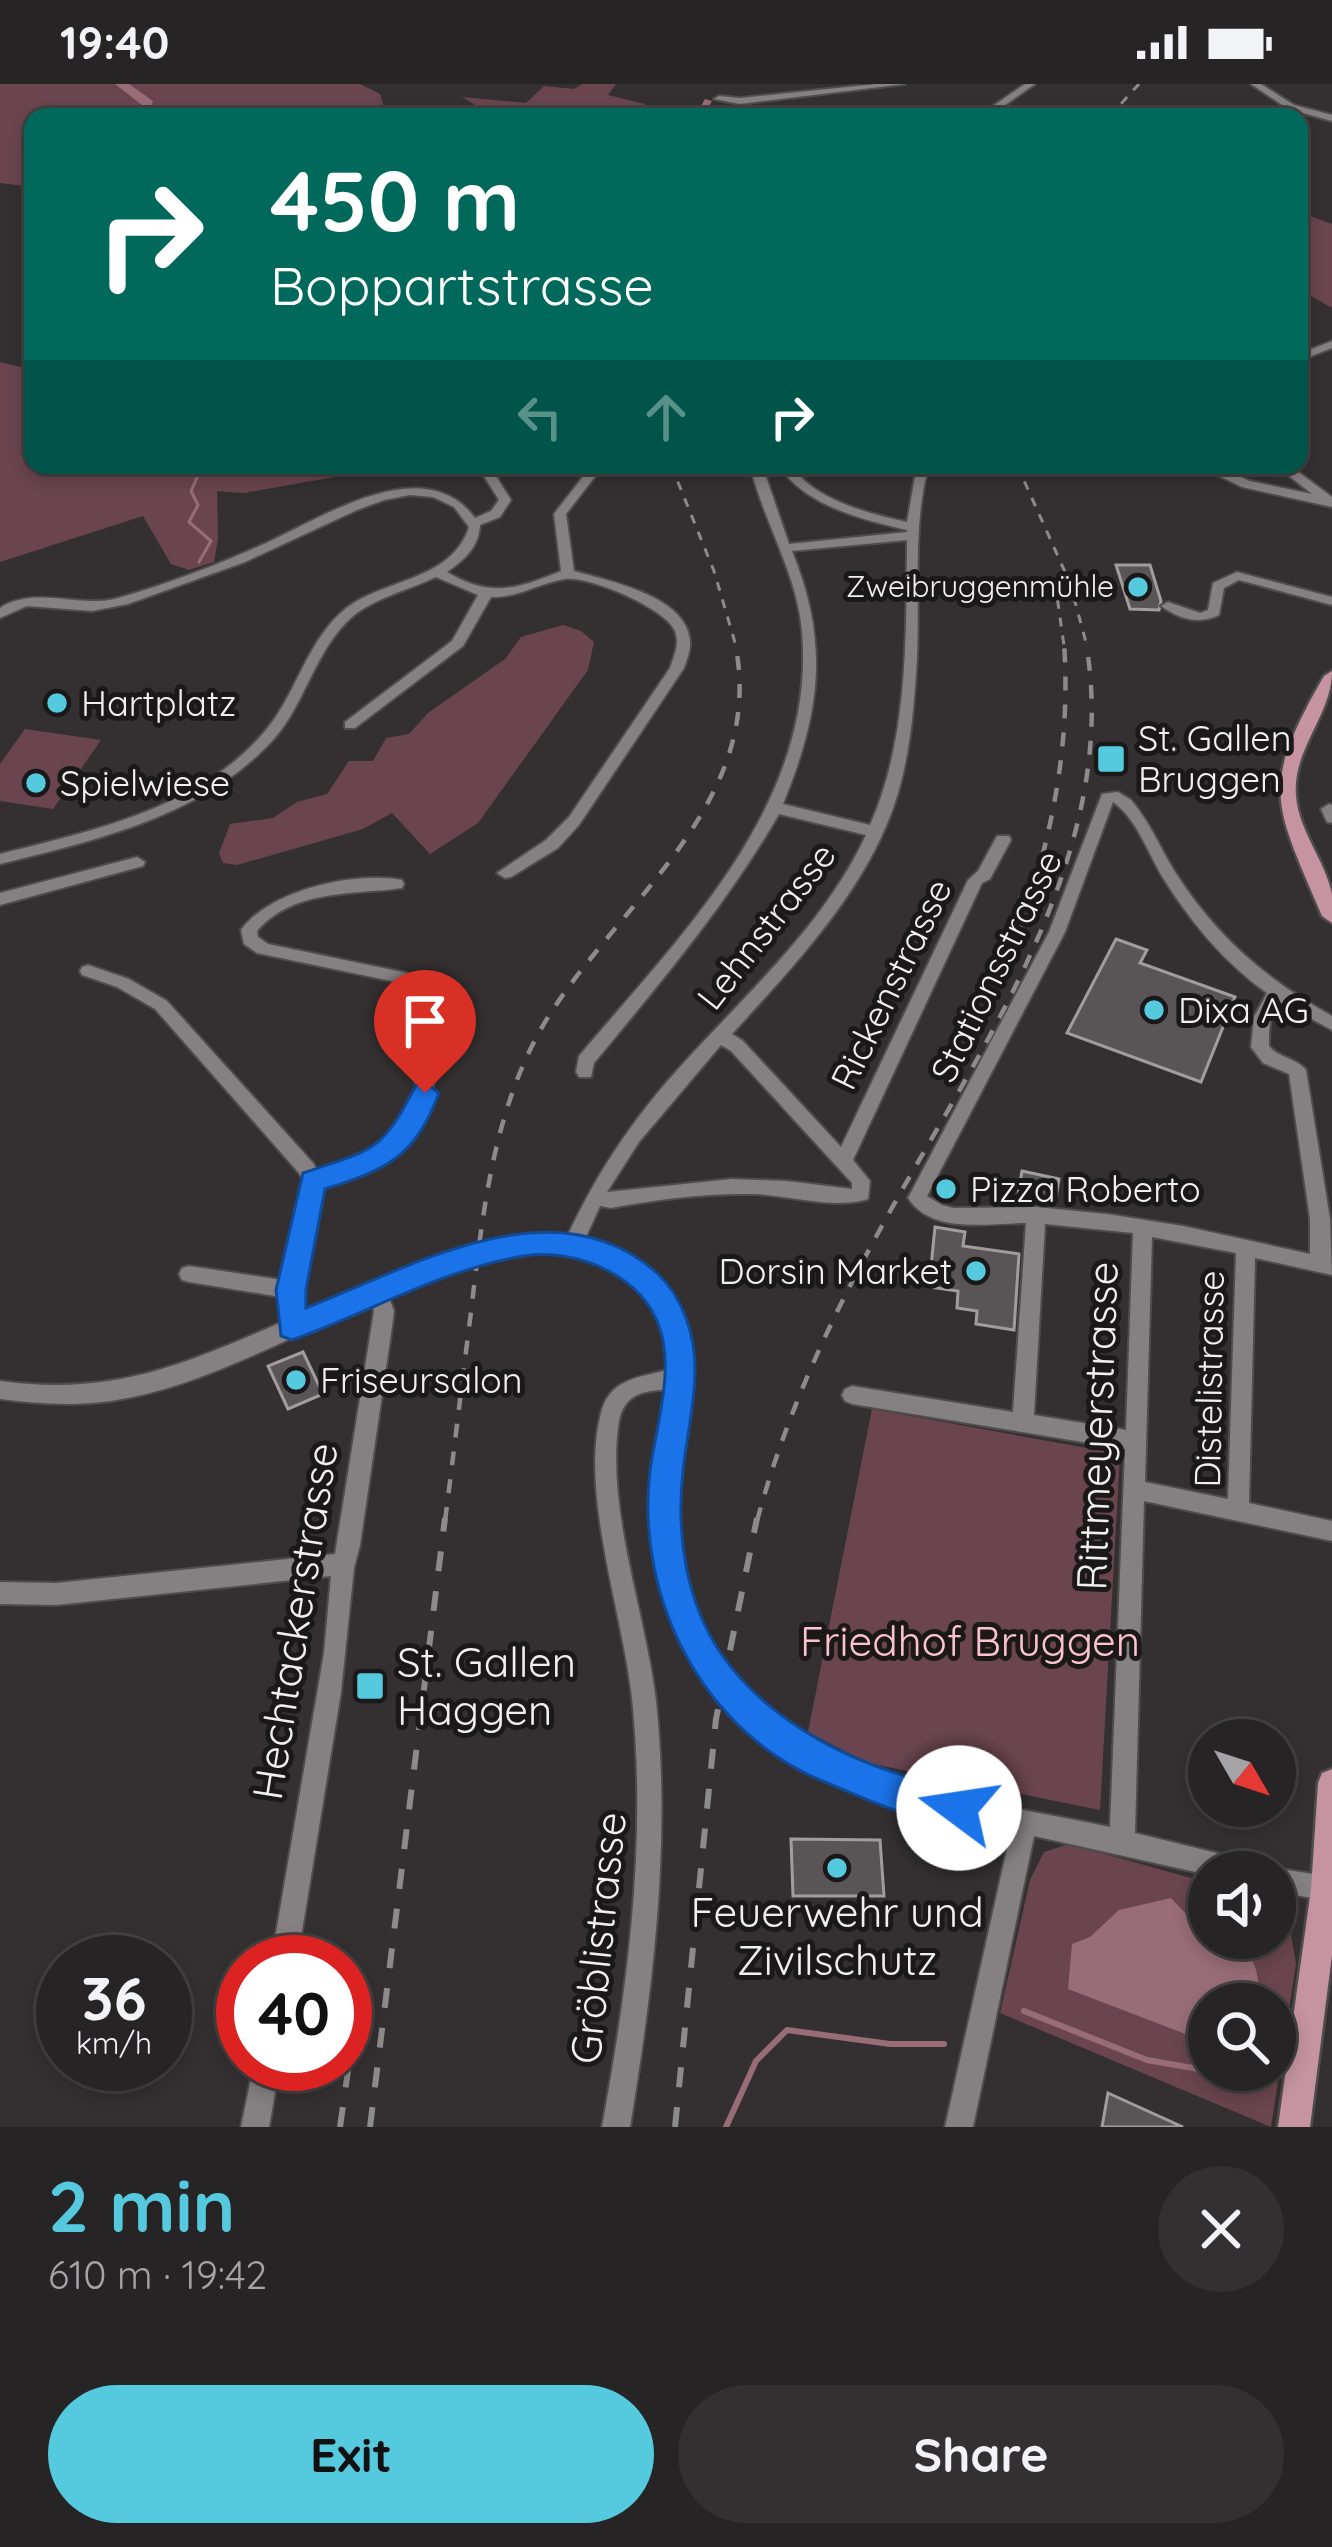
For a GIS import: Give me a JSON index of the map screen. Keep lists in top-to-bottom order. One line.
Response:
{"streets":{"street":["Lehnstrasse","Stationsstrasse","Rickenstrasse","Distelistrasse","Rittmeyerstrasse","Hechtackerstrasse","Gröblistrasse"]},"parks":["Friedhof Bruggen"],"places":{"other":["Zweibruggenmühle","Hartplatz","Spielwiese","Dixa AG","Pizza Roberto","Dorsin Market","Friseursalon","Feuerwehr und Zivilschutz"],"transit":["St. Gallen Bruggen","St. Gallen Haggen"]},"north":"bottom right","page":{"status":"19:40","turn":["450 m","Boppartstrasse"],"speed":"36 km/h","limit":"40","heading":["2 min","610 m · 19:42"],"buttons":["Exit","Share"]}}
